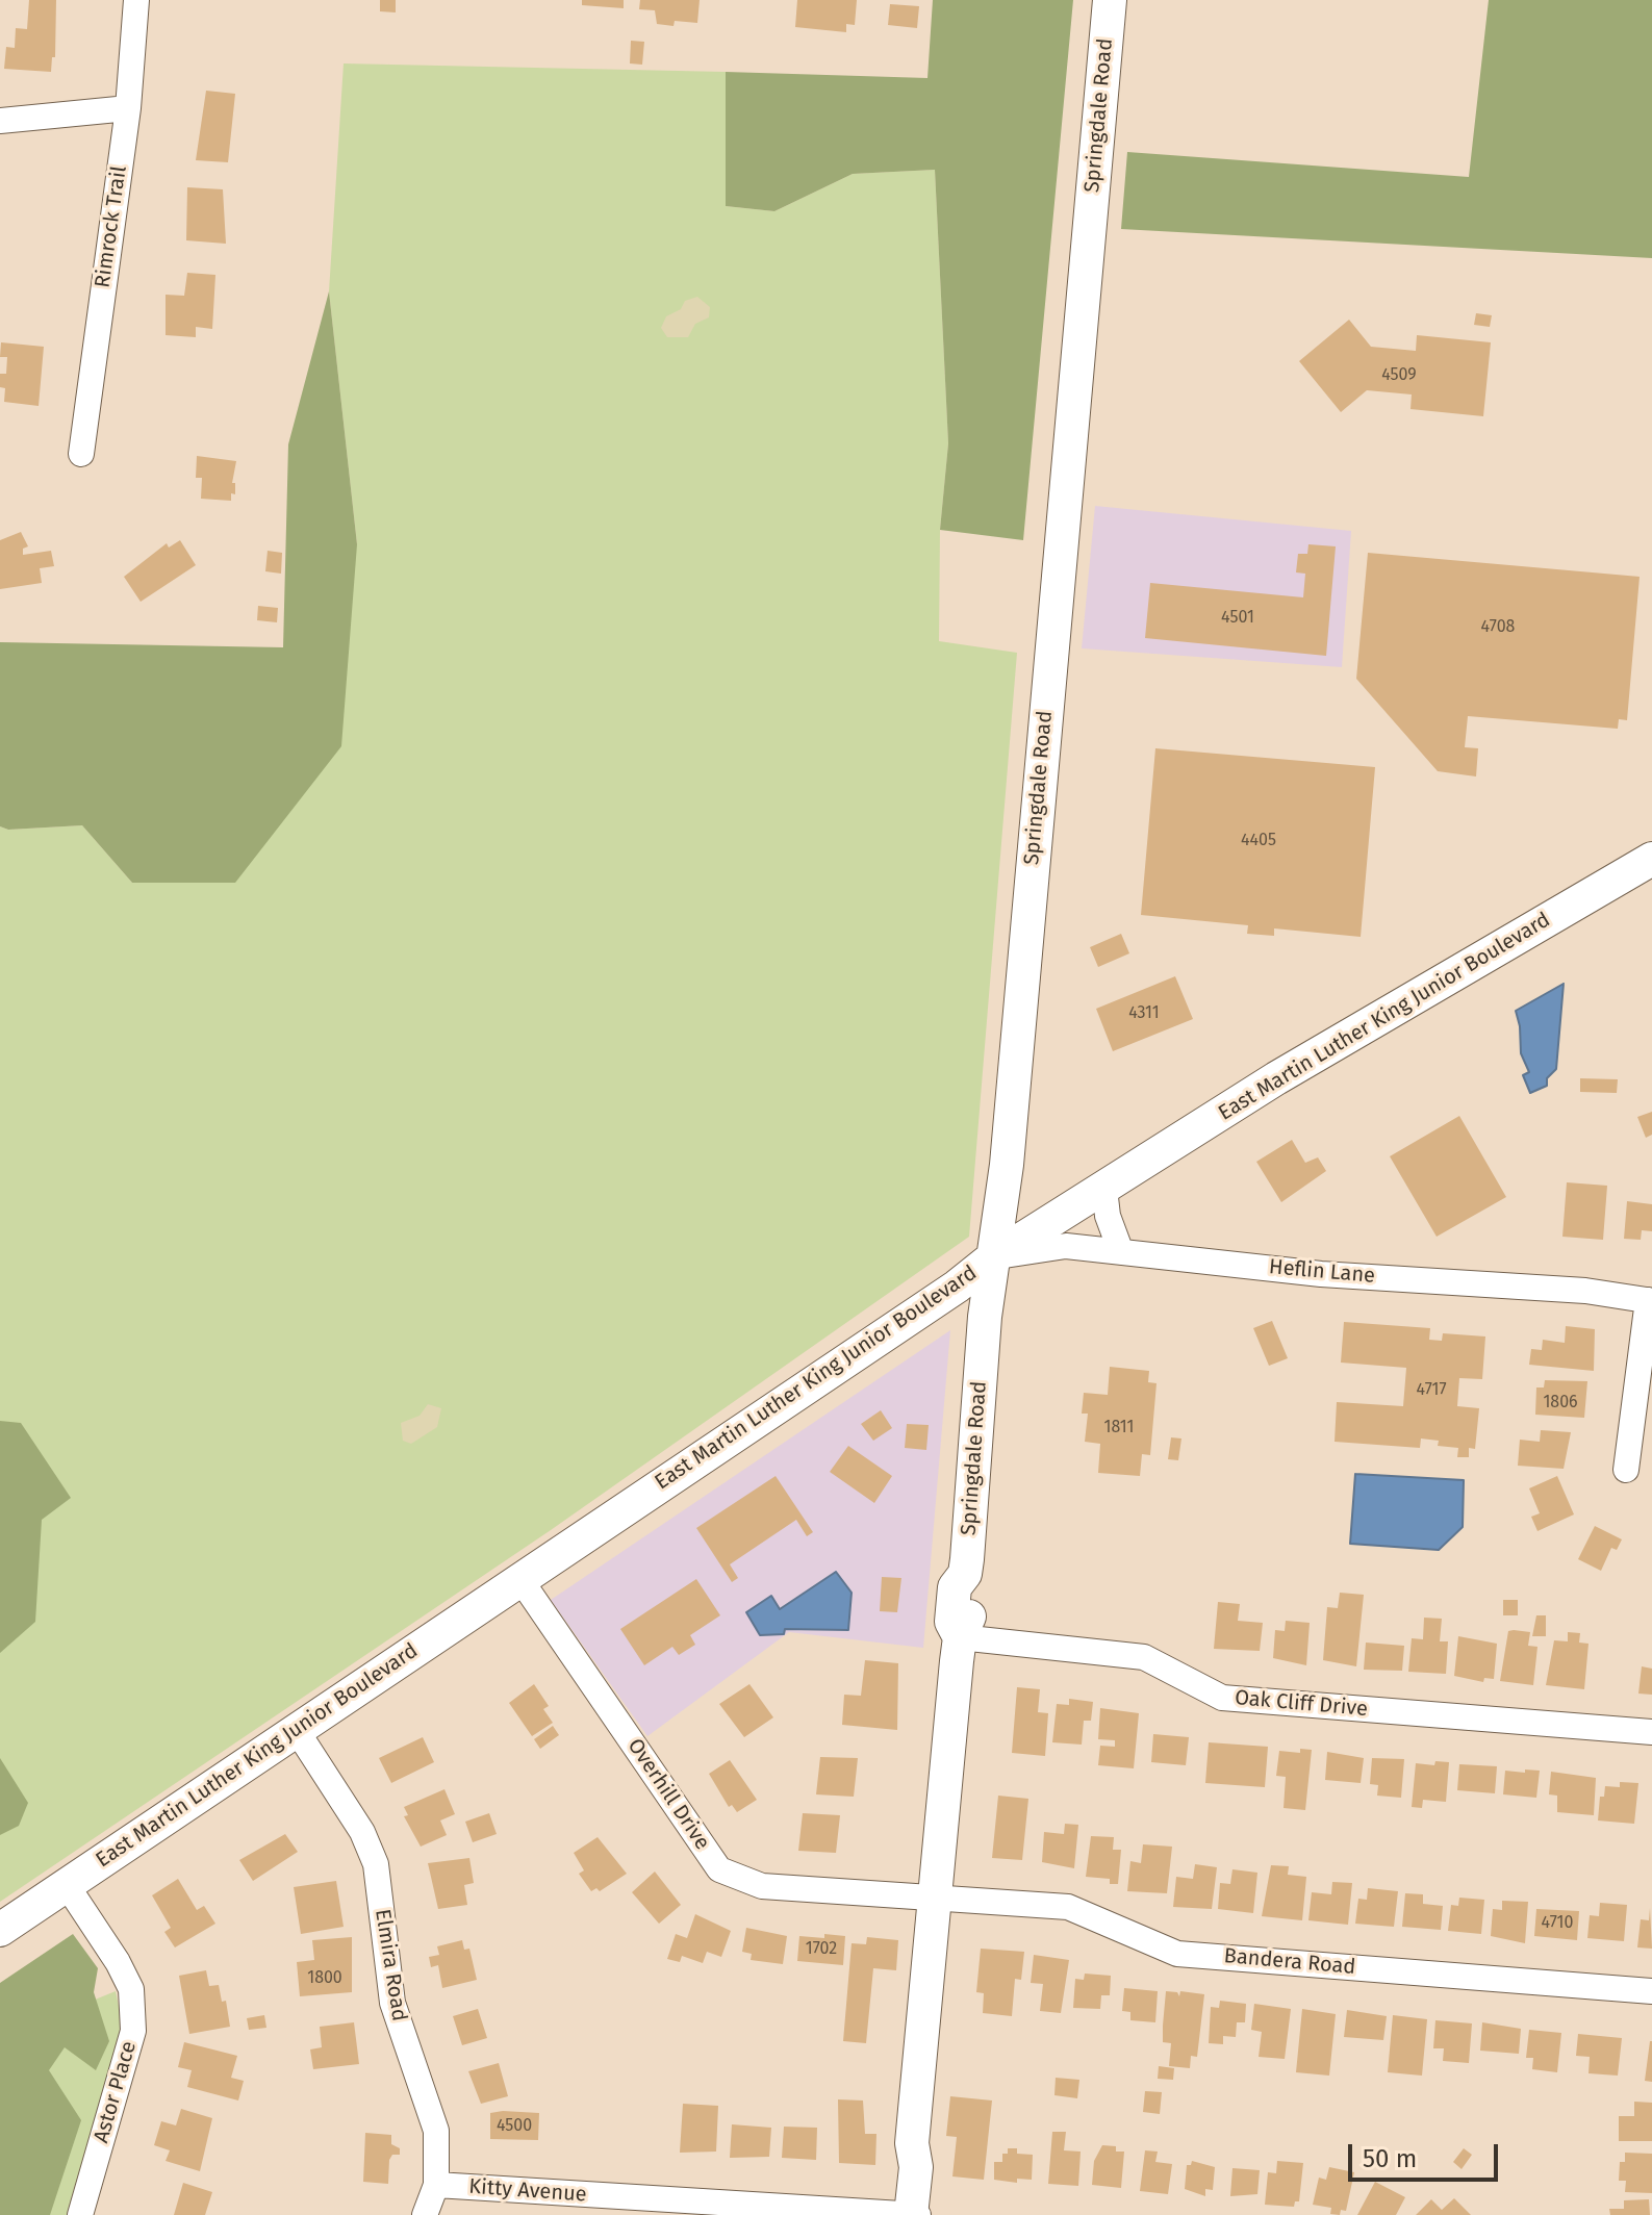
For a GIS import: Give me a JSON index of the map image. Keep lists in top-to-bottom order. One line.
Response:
{"streets":{"main road":["Springdale Road","East Martin Luther King Junior Boulevard"],"street":["Rimrock Trail","Heflin Lane","Oak Cliff Drive","Overhill Drive","Bandera Road","Elmira Road","Astor Place","Kitty Avenue"]},"crossings":[["Springdale Road","East Martin Luther King Junior Boulevard"],["Springdale Road","Heflin Lane"],["Springdale Road","Oak Cliff Drive"],["Springdale Road","Overhill Drive"],["Springdale Road","Bandera Road"],["Springdale Road","Kitty Avenue"],["East Martin Luther King Junior Boulevard","Heflin Lane"],["East Martin Luther King Junior Boulevard","Overhill Drive"],["East Martin Luther King Junior Boulevard","Elmira Road"],["East Martin Luther King Junior Boulevard","Astor Place"],["Overhill Drive","Bandera Road"],["Elmira Road","Kitty Avenue"]],"house_numbers":["4509","4501","4708","4405","4311","4717","1806","1811","4710","1702","1800","4500"],"scale_bar":"50 m"}
